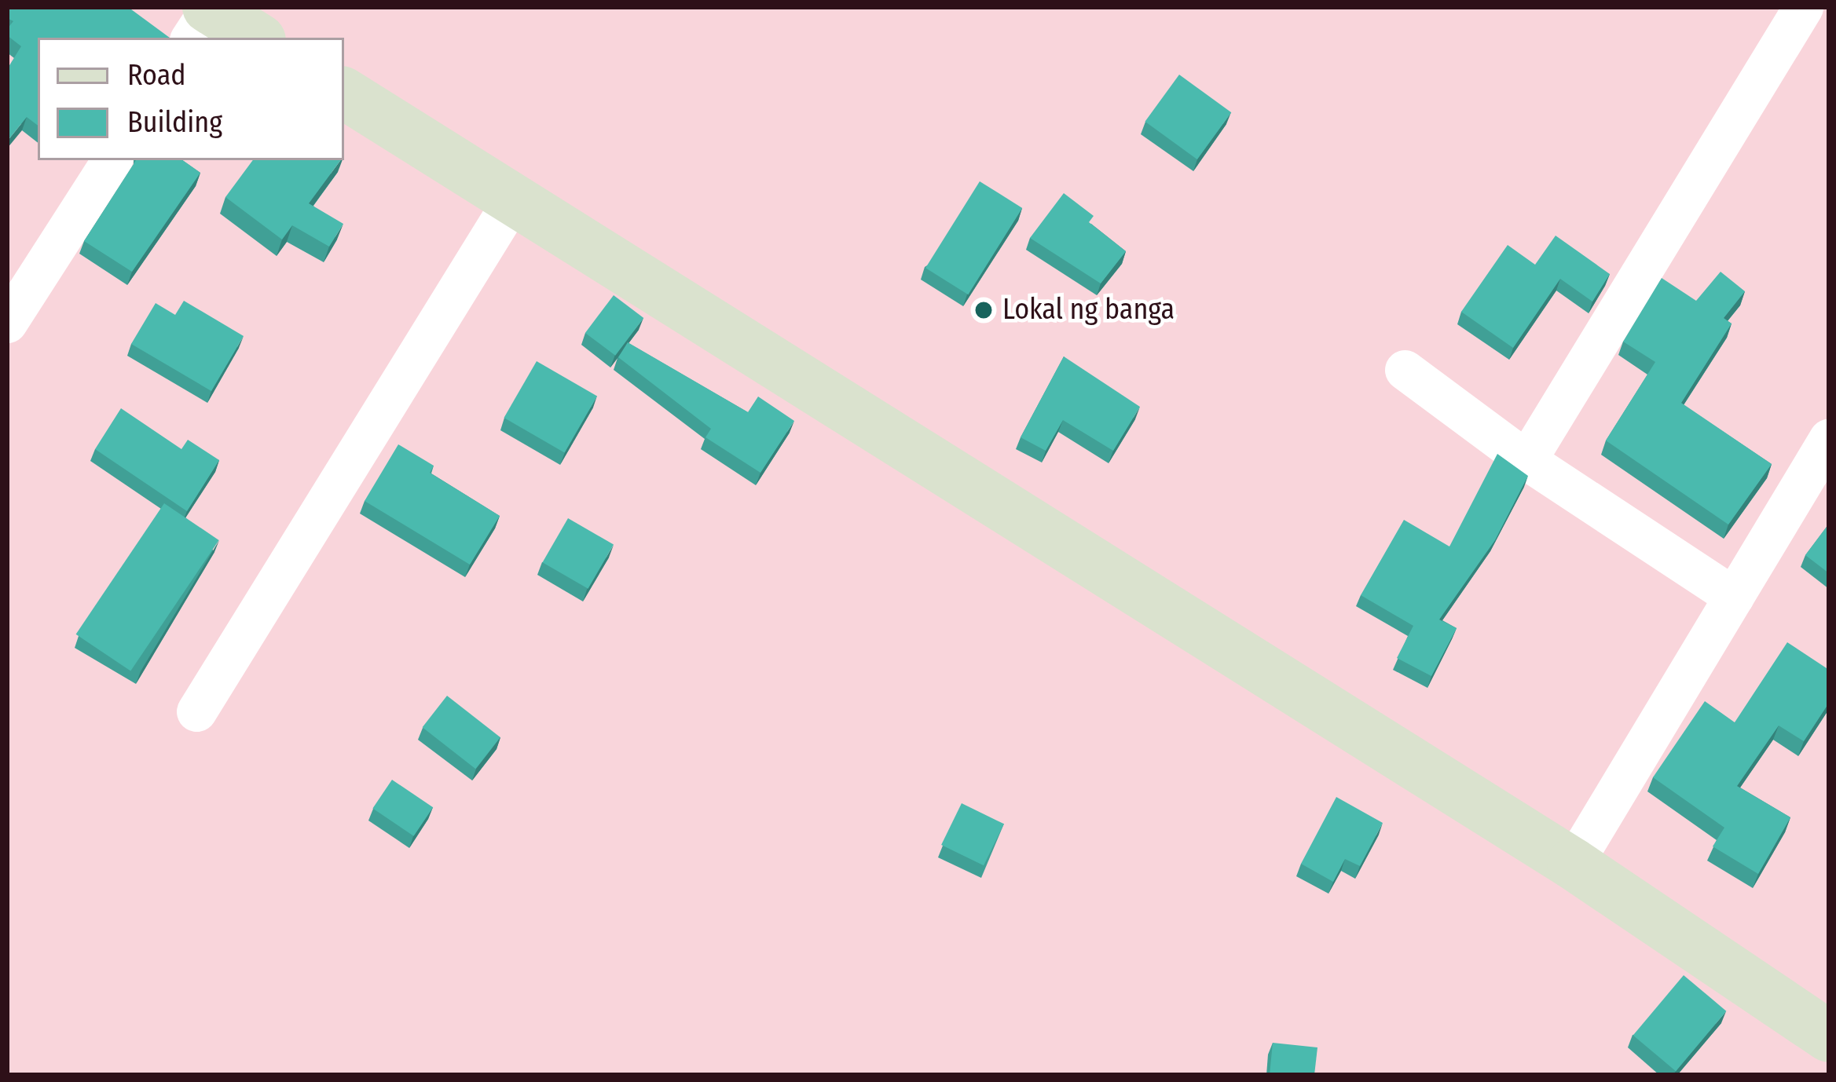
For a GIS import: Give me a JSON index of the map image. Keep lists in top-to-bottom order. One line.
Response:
{"places":["Lokal ng banga"],"legend":["Road","Building"]}
